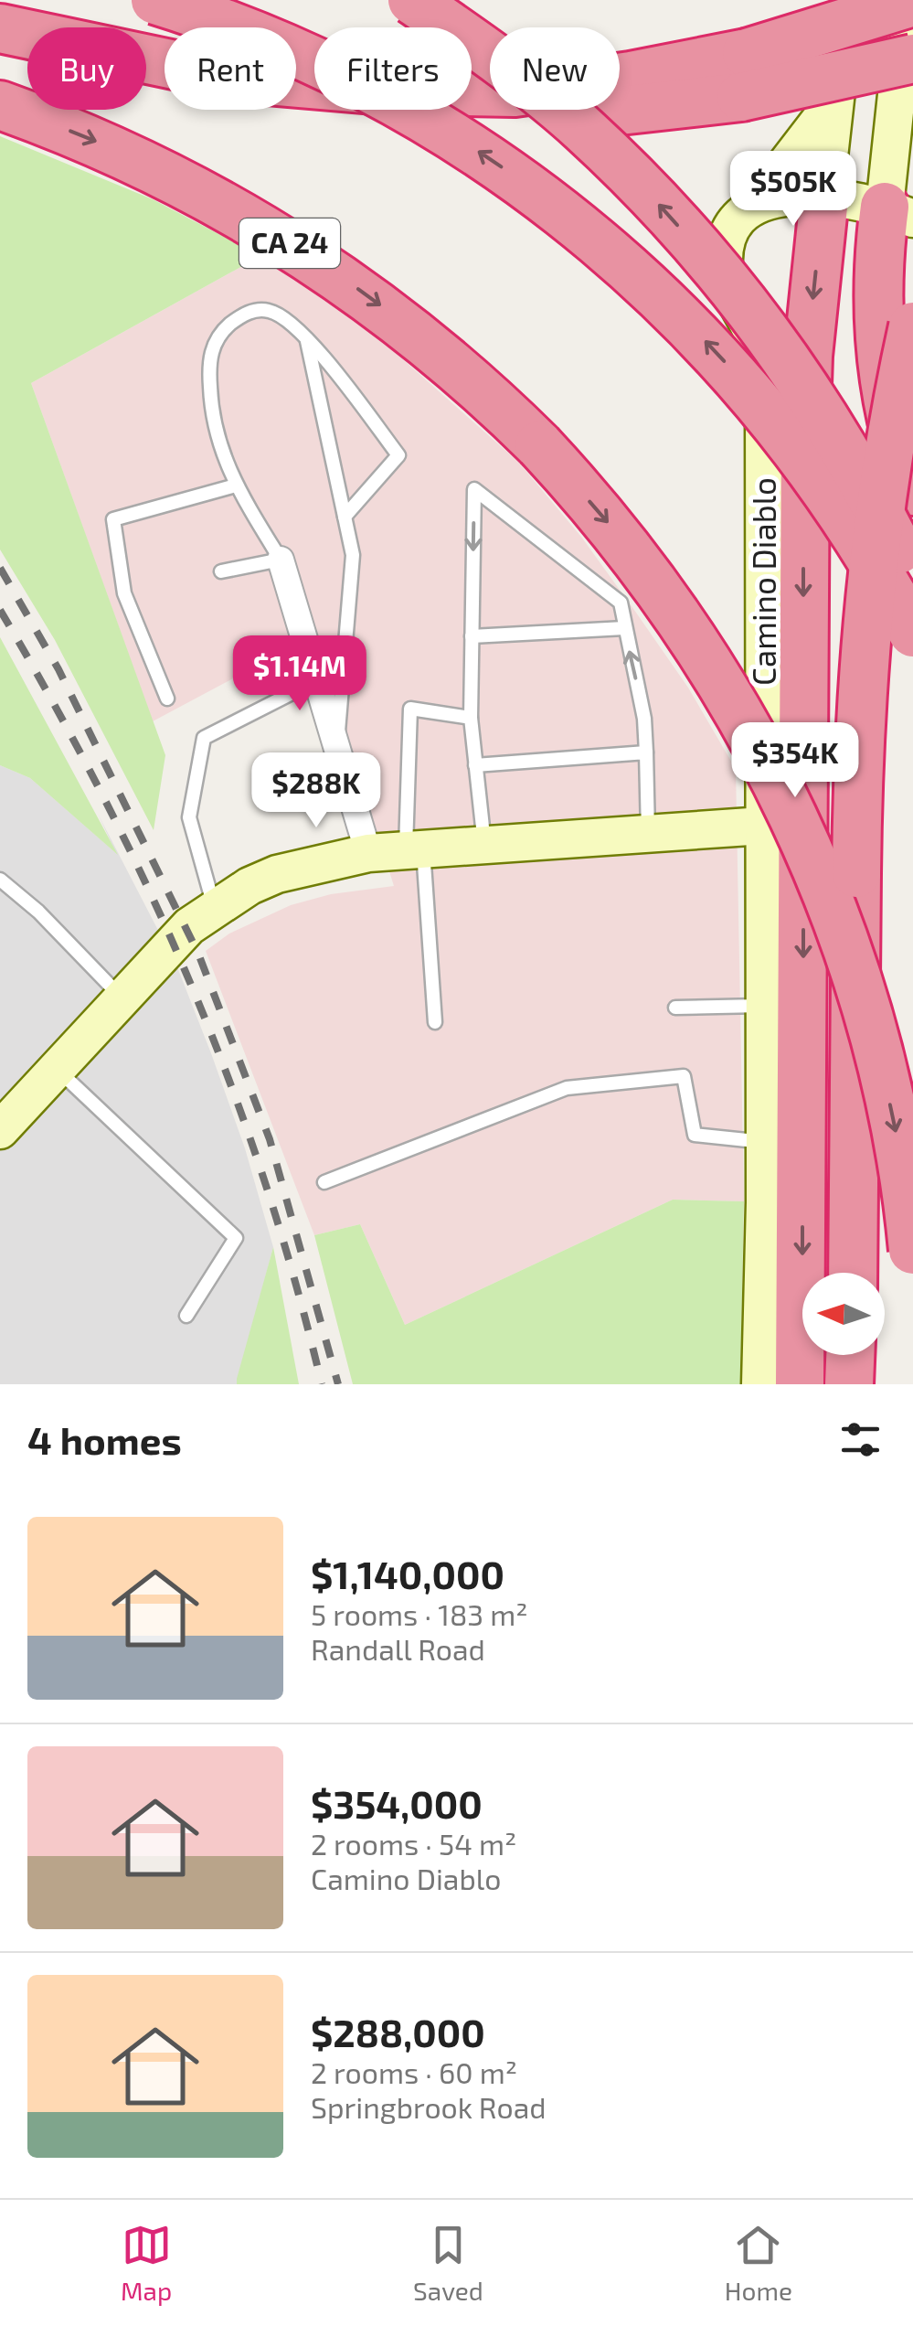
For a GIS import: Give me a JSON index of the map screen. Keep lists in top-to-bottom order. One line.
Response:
{"streets":{"highway":["CA 24"],"street":["Camino Diablo"]},"north":"left","page":{"chip":["Buy","Rent","Filters","New"],"price":["$505K","$1.14M","$354K","$288K"],"heading":"4 homes","list":[{"name":"$1,140,000","note":"5 rooms · 183 m² · Randall Road"},{"name":"$354,000","note":"2 rooms · 54 m² · Camino Diablo"},{"name":"$288,000","note":"2 rooms · 60 m² · Springbrook Road"}],"tabs":["Map","Saved","Home"]}}
